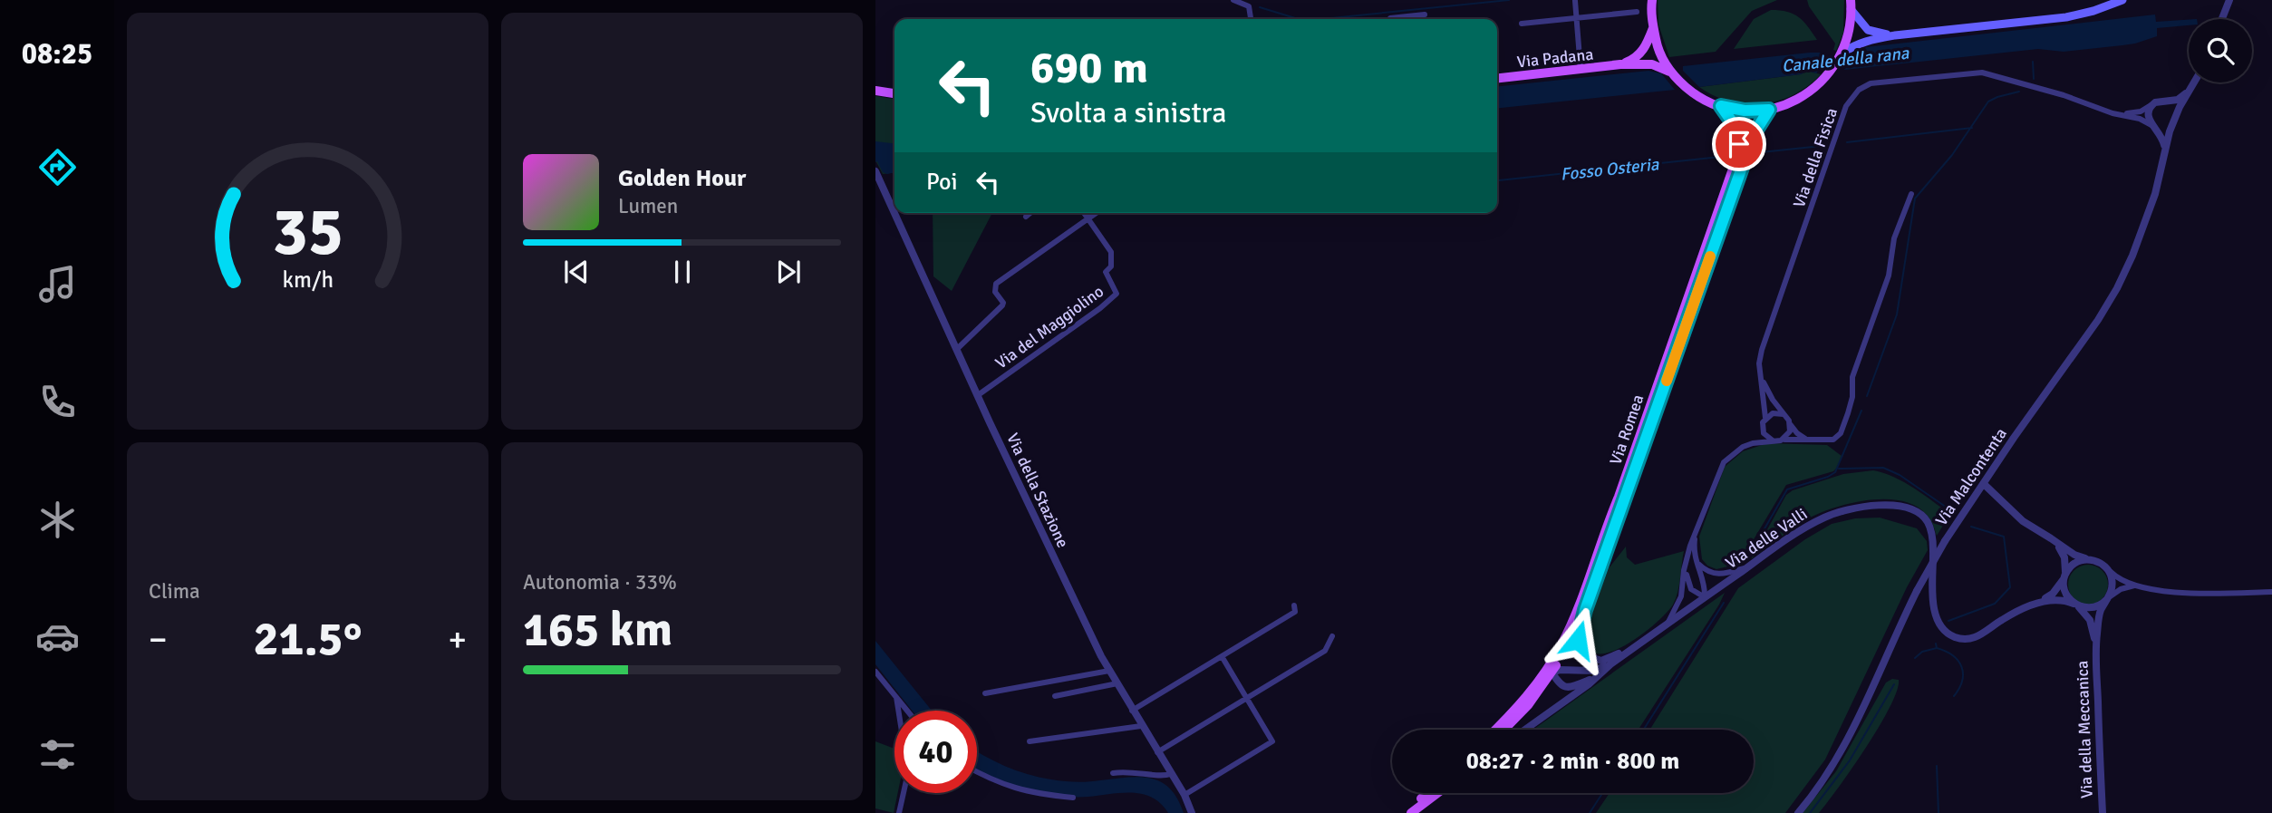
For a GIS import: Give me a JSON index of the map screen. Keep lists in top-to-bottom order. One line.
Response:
{"streets":{"main road":["Via Padana","Via Romea"],"street":["Via della Fisica","Via del Maggiolino","Via Malcontenta","Via della Stazione","Via delle Valli","Via della Meccanica"]},"crossings":[["Via della Fisica","Via Malcontenta"],["Via della Fisica","Via delle Valli"],["Via del Maggiolino","Via della Stazione"],["Via Romea","Via delle Valli"],["Via delle Valli","Via della Meccanica"]],"water":["Canale della rana","Fosso Osteria"],"page":{"tabs":"08:25","turn":["690 m","Svolta a sinistra"],"then":"Poi","song":["Golden Hour","Lumen"],"tile":["Clima",["Autonomia · 33%","165 km"]],"heat":["−","21.5°","+"],"limit":"40","trip":"08:27 · 2 min · 800 m","gauge":["35","km/h"]}}
